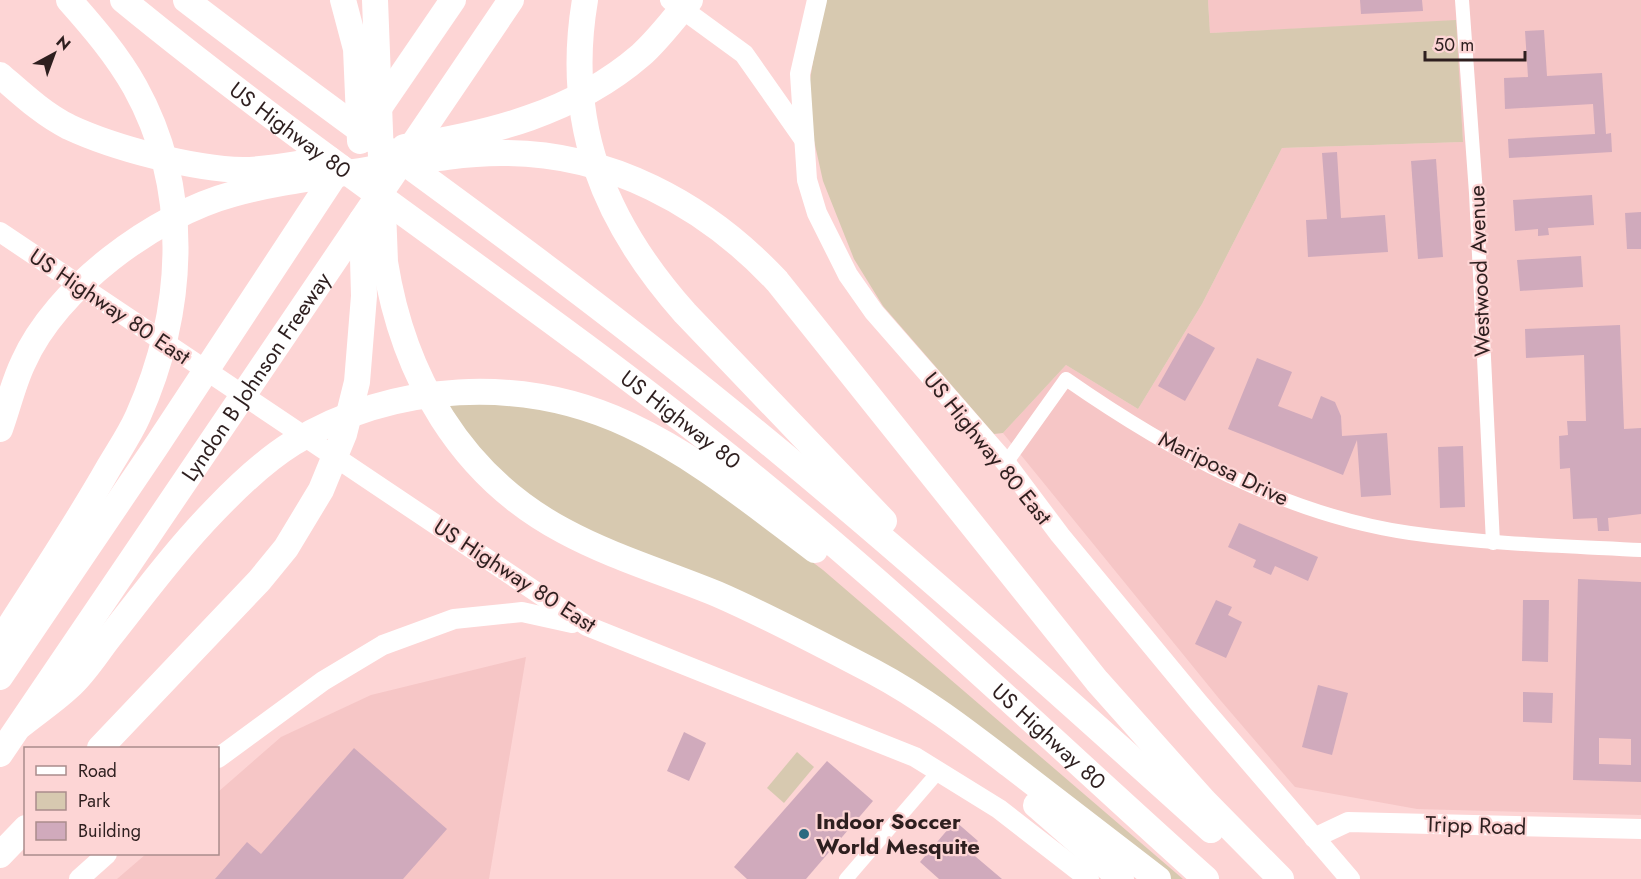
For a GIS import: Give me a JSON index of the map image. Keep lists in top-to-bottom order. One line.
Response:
{"streets":{"highway":["US Highway 80","Lyndon B Johnson Freeway"],"main road":["US Highway 80 East","Tripp Road"],"street":["Westwood Avenue","Mariposa Drive"]},"crossings":[["Westwood Avenue","Mariposa Drive"],["US Highway 80 East","Mariposa Drive"],["US Highway 80 East","Tripp Road"]],"places":["Indoor Soccer World Mesquite"],"legend":["Road","Park","Building"],"scale_bar":"50 m","north":"top right"}
